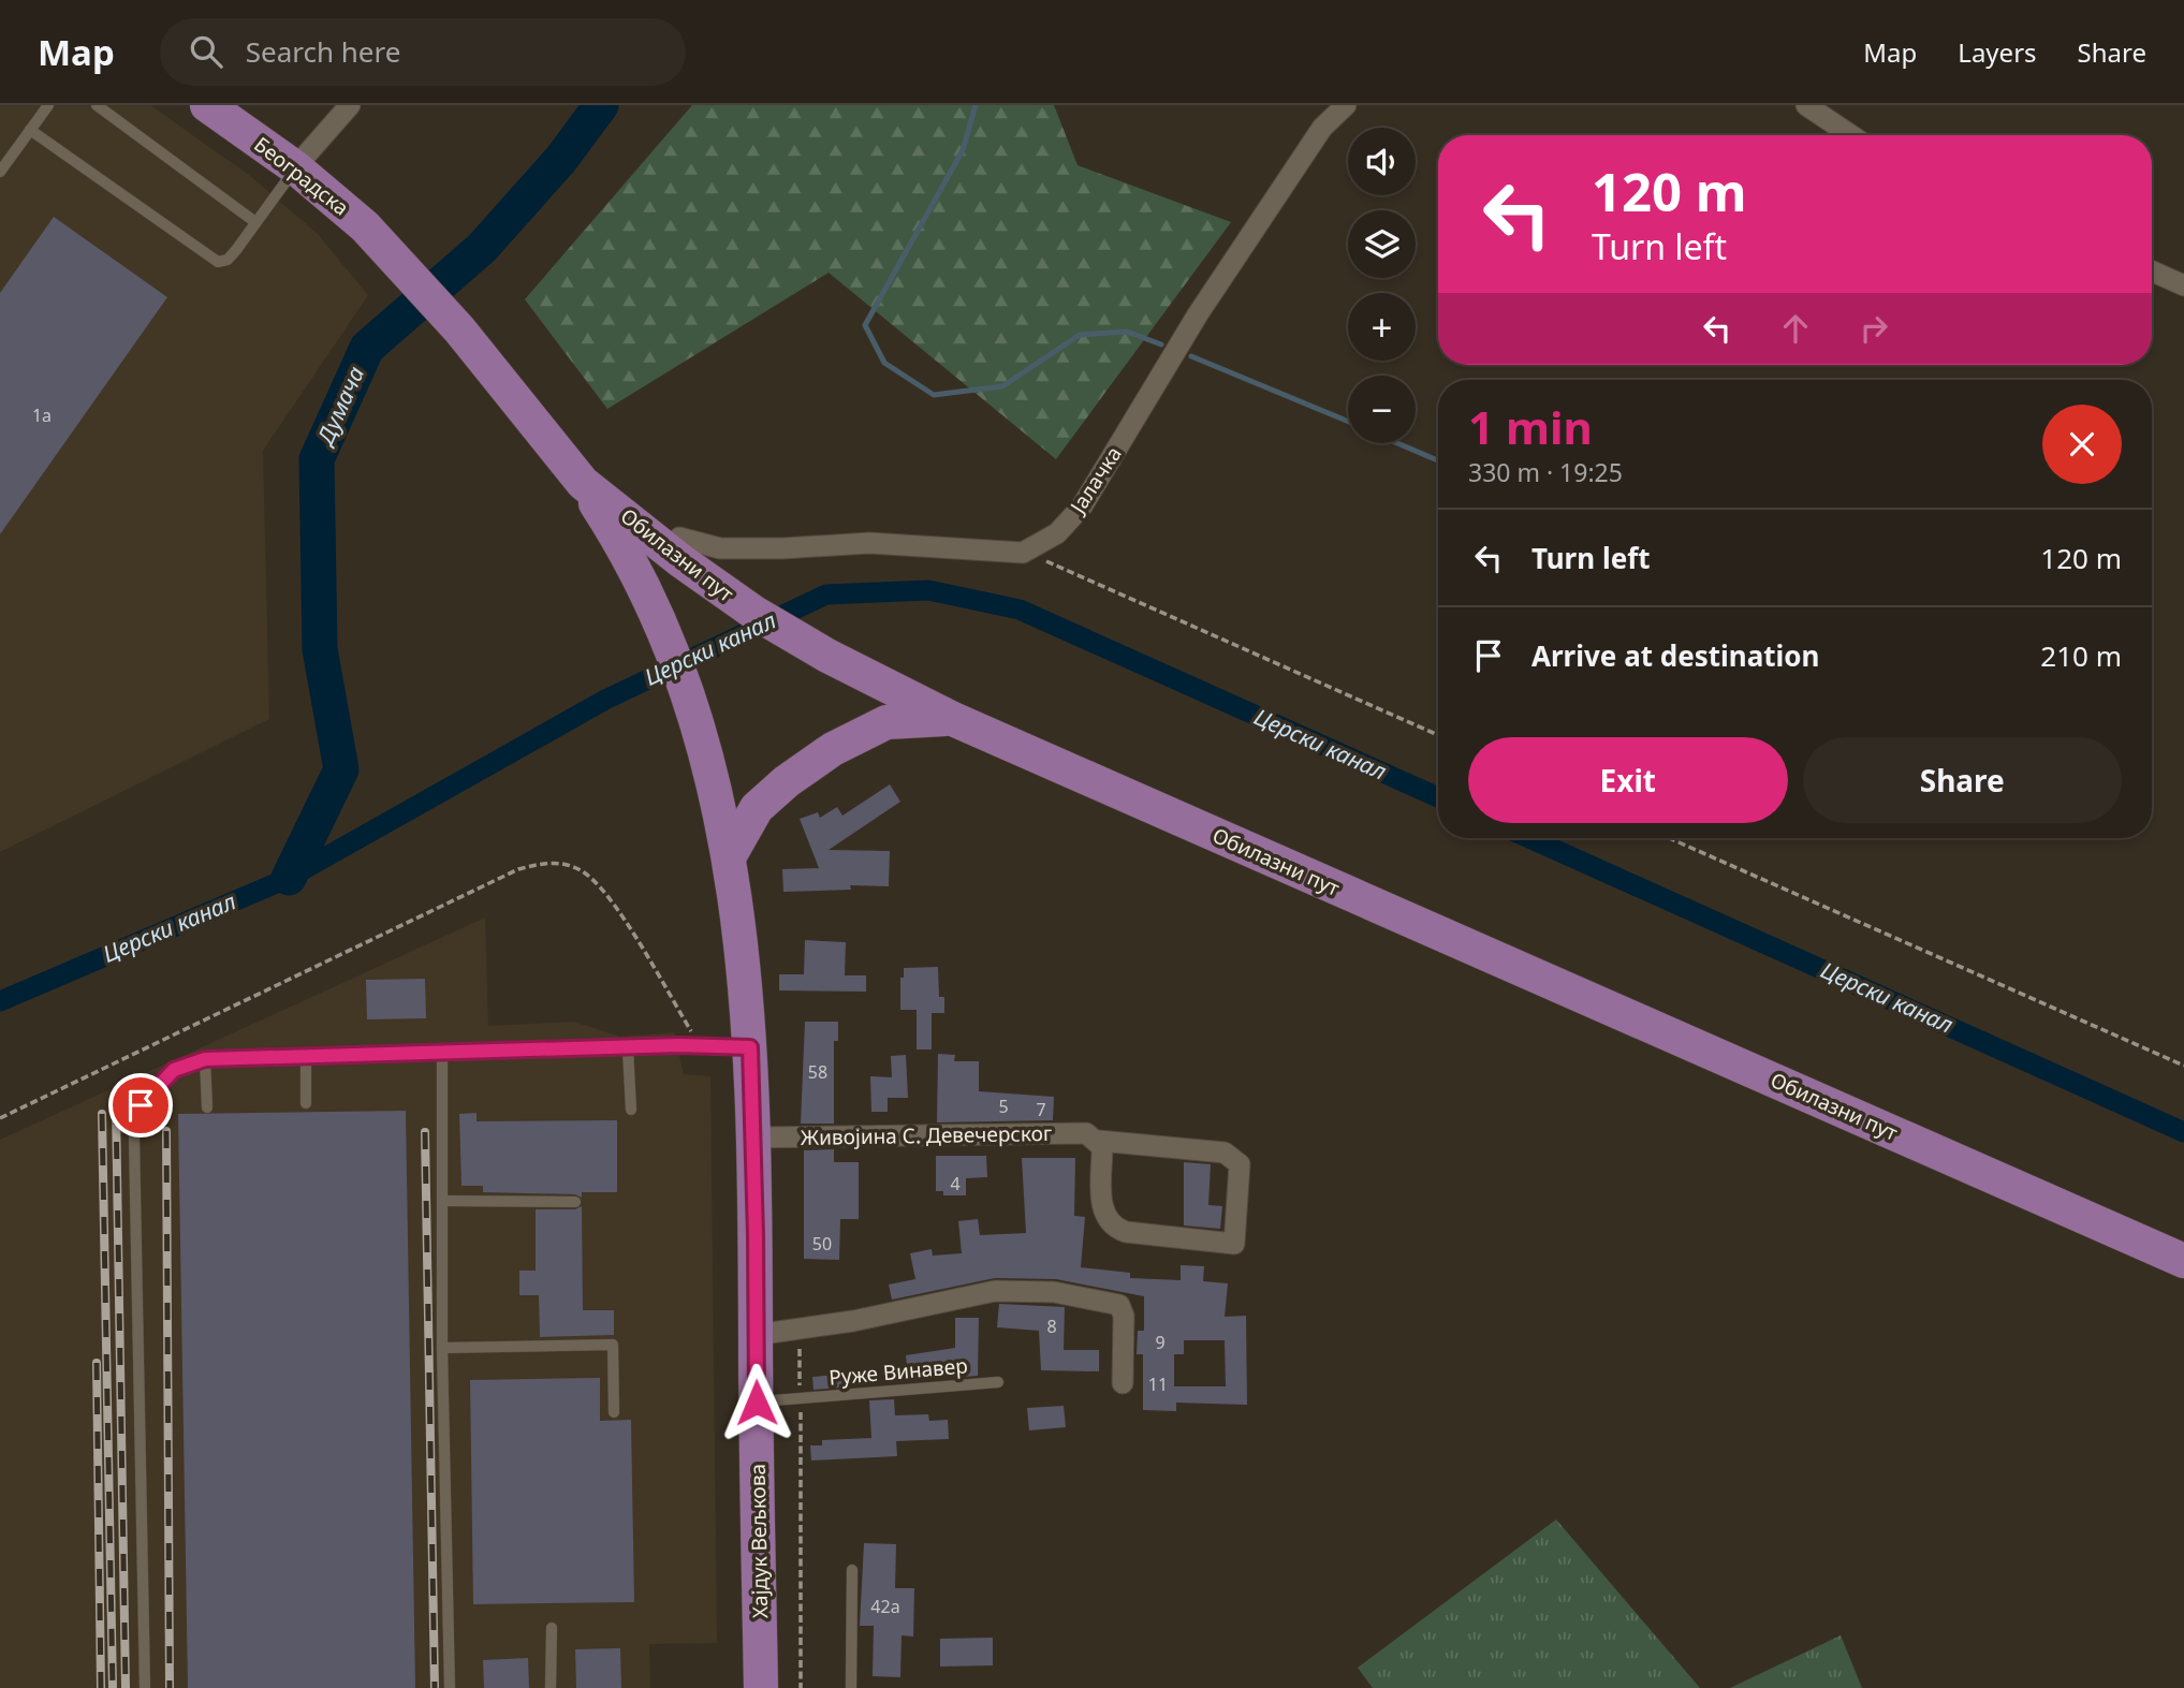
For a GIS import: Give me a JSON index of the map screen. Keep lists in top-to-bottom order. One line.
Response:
{"streets":{"main road":["Београдска","Обилазни пут","Хајдук Вељкова"],"street":["Јалачка","Живојина С. Девечерског"],"lane":["Руже Винавер"]},"crossings":[["Београдска","Обилазни пут"],["Обилазни пут","Хајдук Вељкова"],["Живојина С. Девечерског","Хајдук Вељкова"],["Руже Винавер","Хајдук Вељкова"]],"water":["Думача","Церски канал"],"house_numbers":["1a","58","5","7","4","50","8","9","11","42a"],"page":{"header":"Map","search":"Search here","nav":["Map","Layers","Share"],"map_buttons":["+","−"],"turn":["120 m","Turn left"],"heading":["1 min","330 m · 19:25"],"list":[{"name":"Turn left","value":"120 m"},{"name":"Arrive at destination","value":"210 m"}],"buttons":["Exit","Share"]}}
